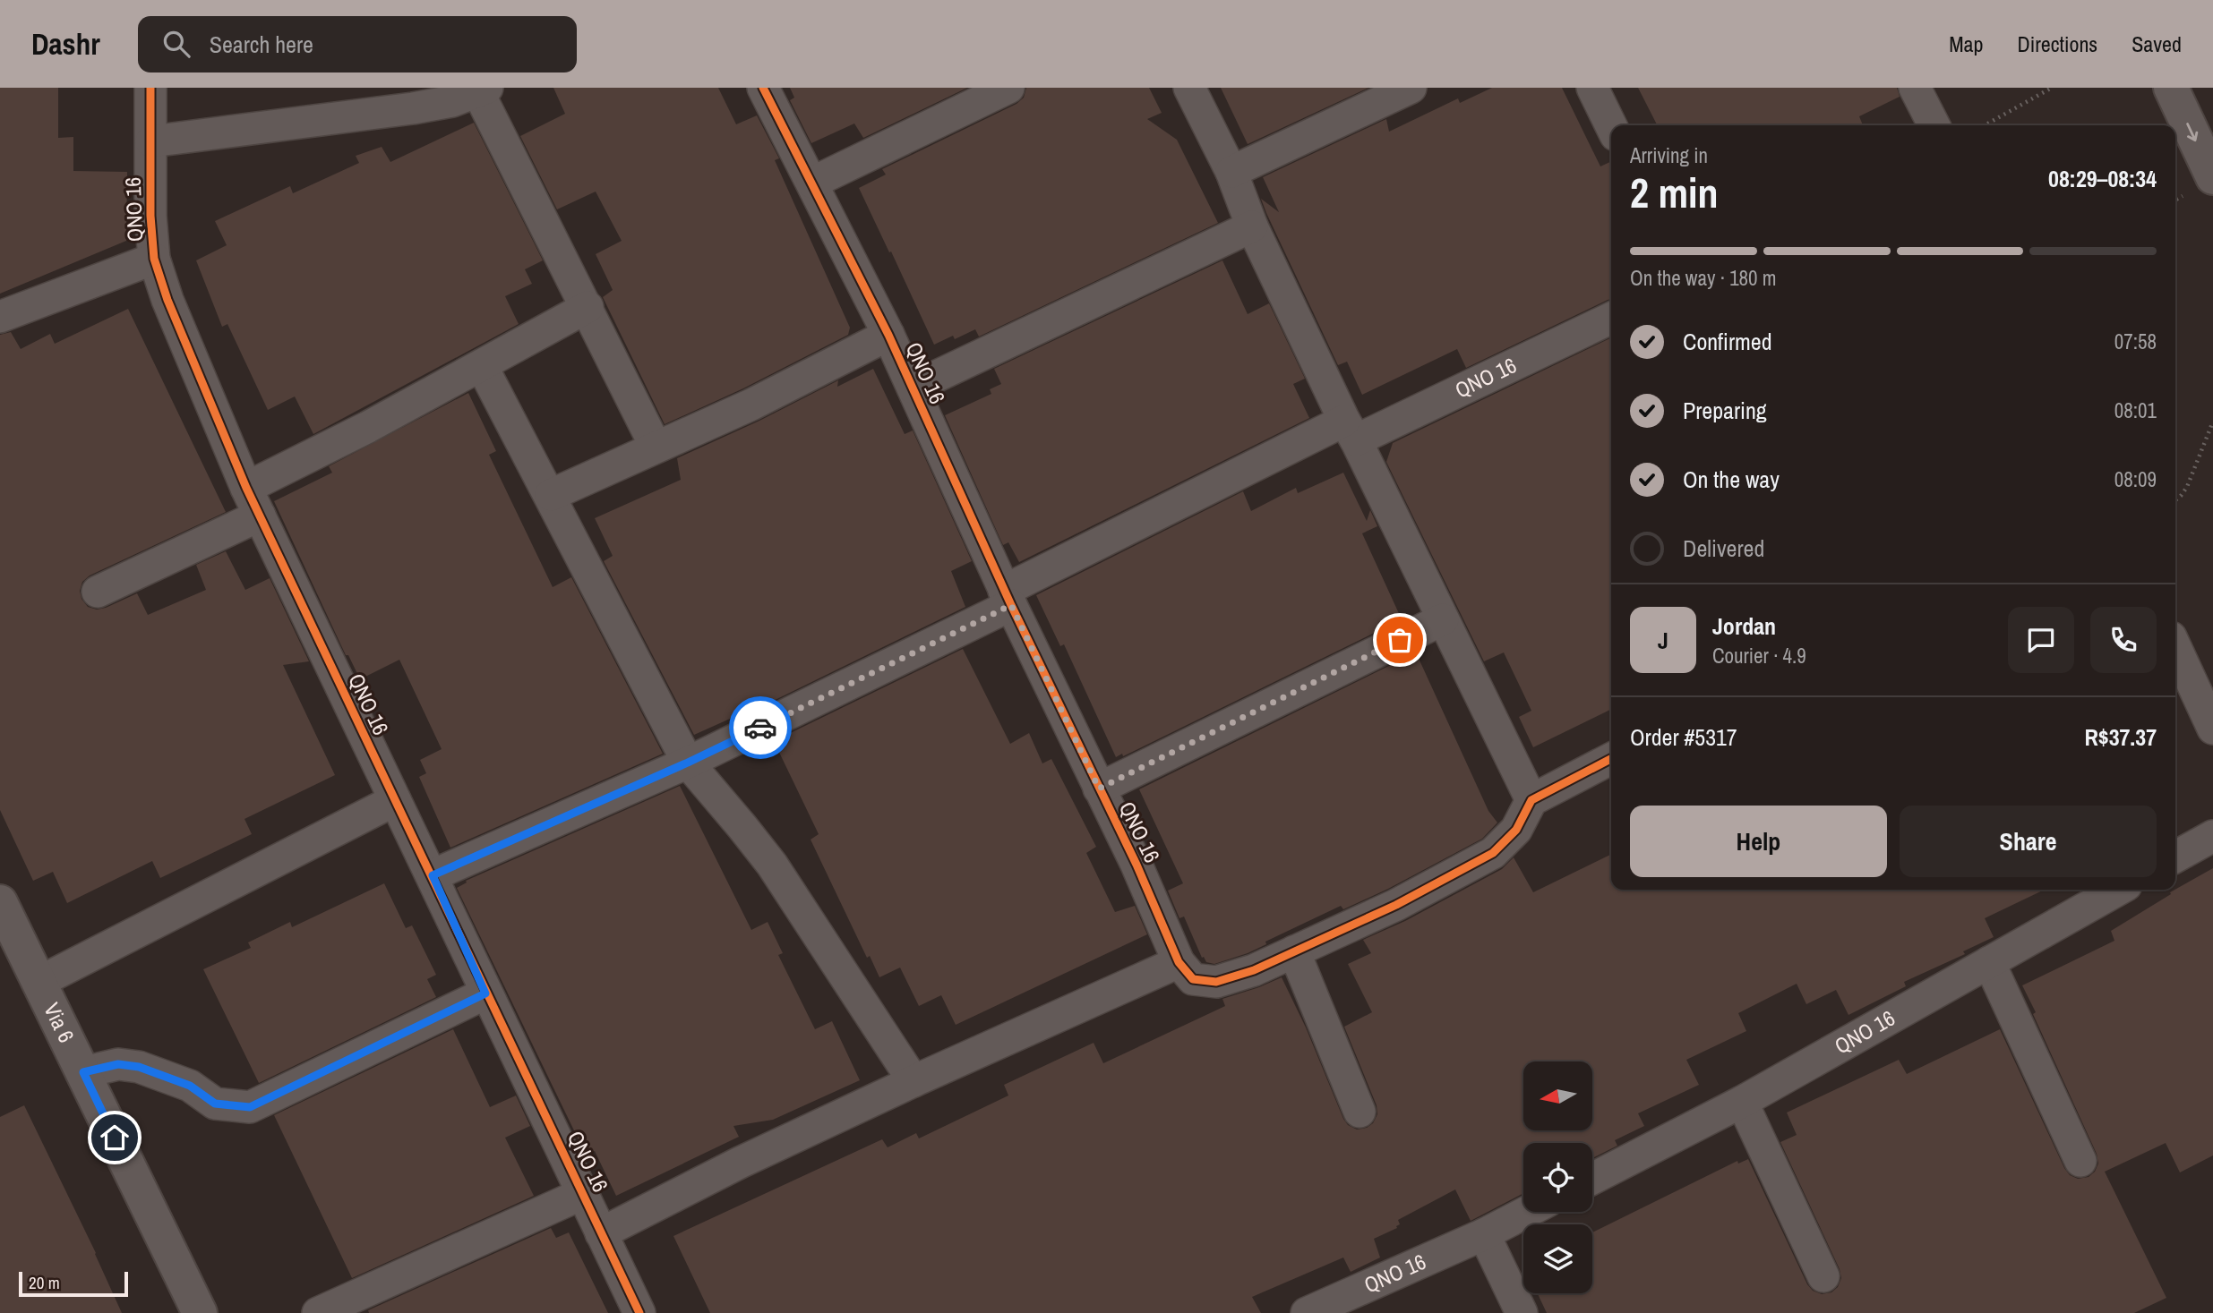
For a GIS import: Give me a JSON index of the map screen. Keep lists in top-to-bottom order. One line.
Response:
{"streets":{"street":["QNO 16","Via 6"]},"scale_bar":"20 m","north":"left","page":{"header":"Dashr","search":"Search here","nav":["Map","Directions","Saved"],"heading":["2 min","Arriving in","08:29–08:34"],"panel":["Jordan","Courier · 4.9","Order #5317","R$37.37"],"bar":"On the way · 180 m","list":[["Confirmed","07:58"],["Preparing","08:01"],["On the way","08:09"],"Delivered"],"round":"J","buttons":["Help","Share"],"scale":"20 m"}}
